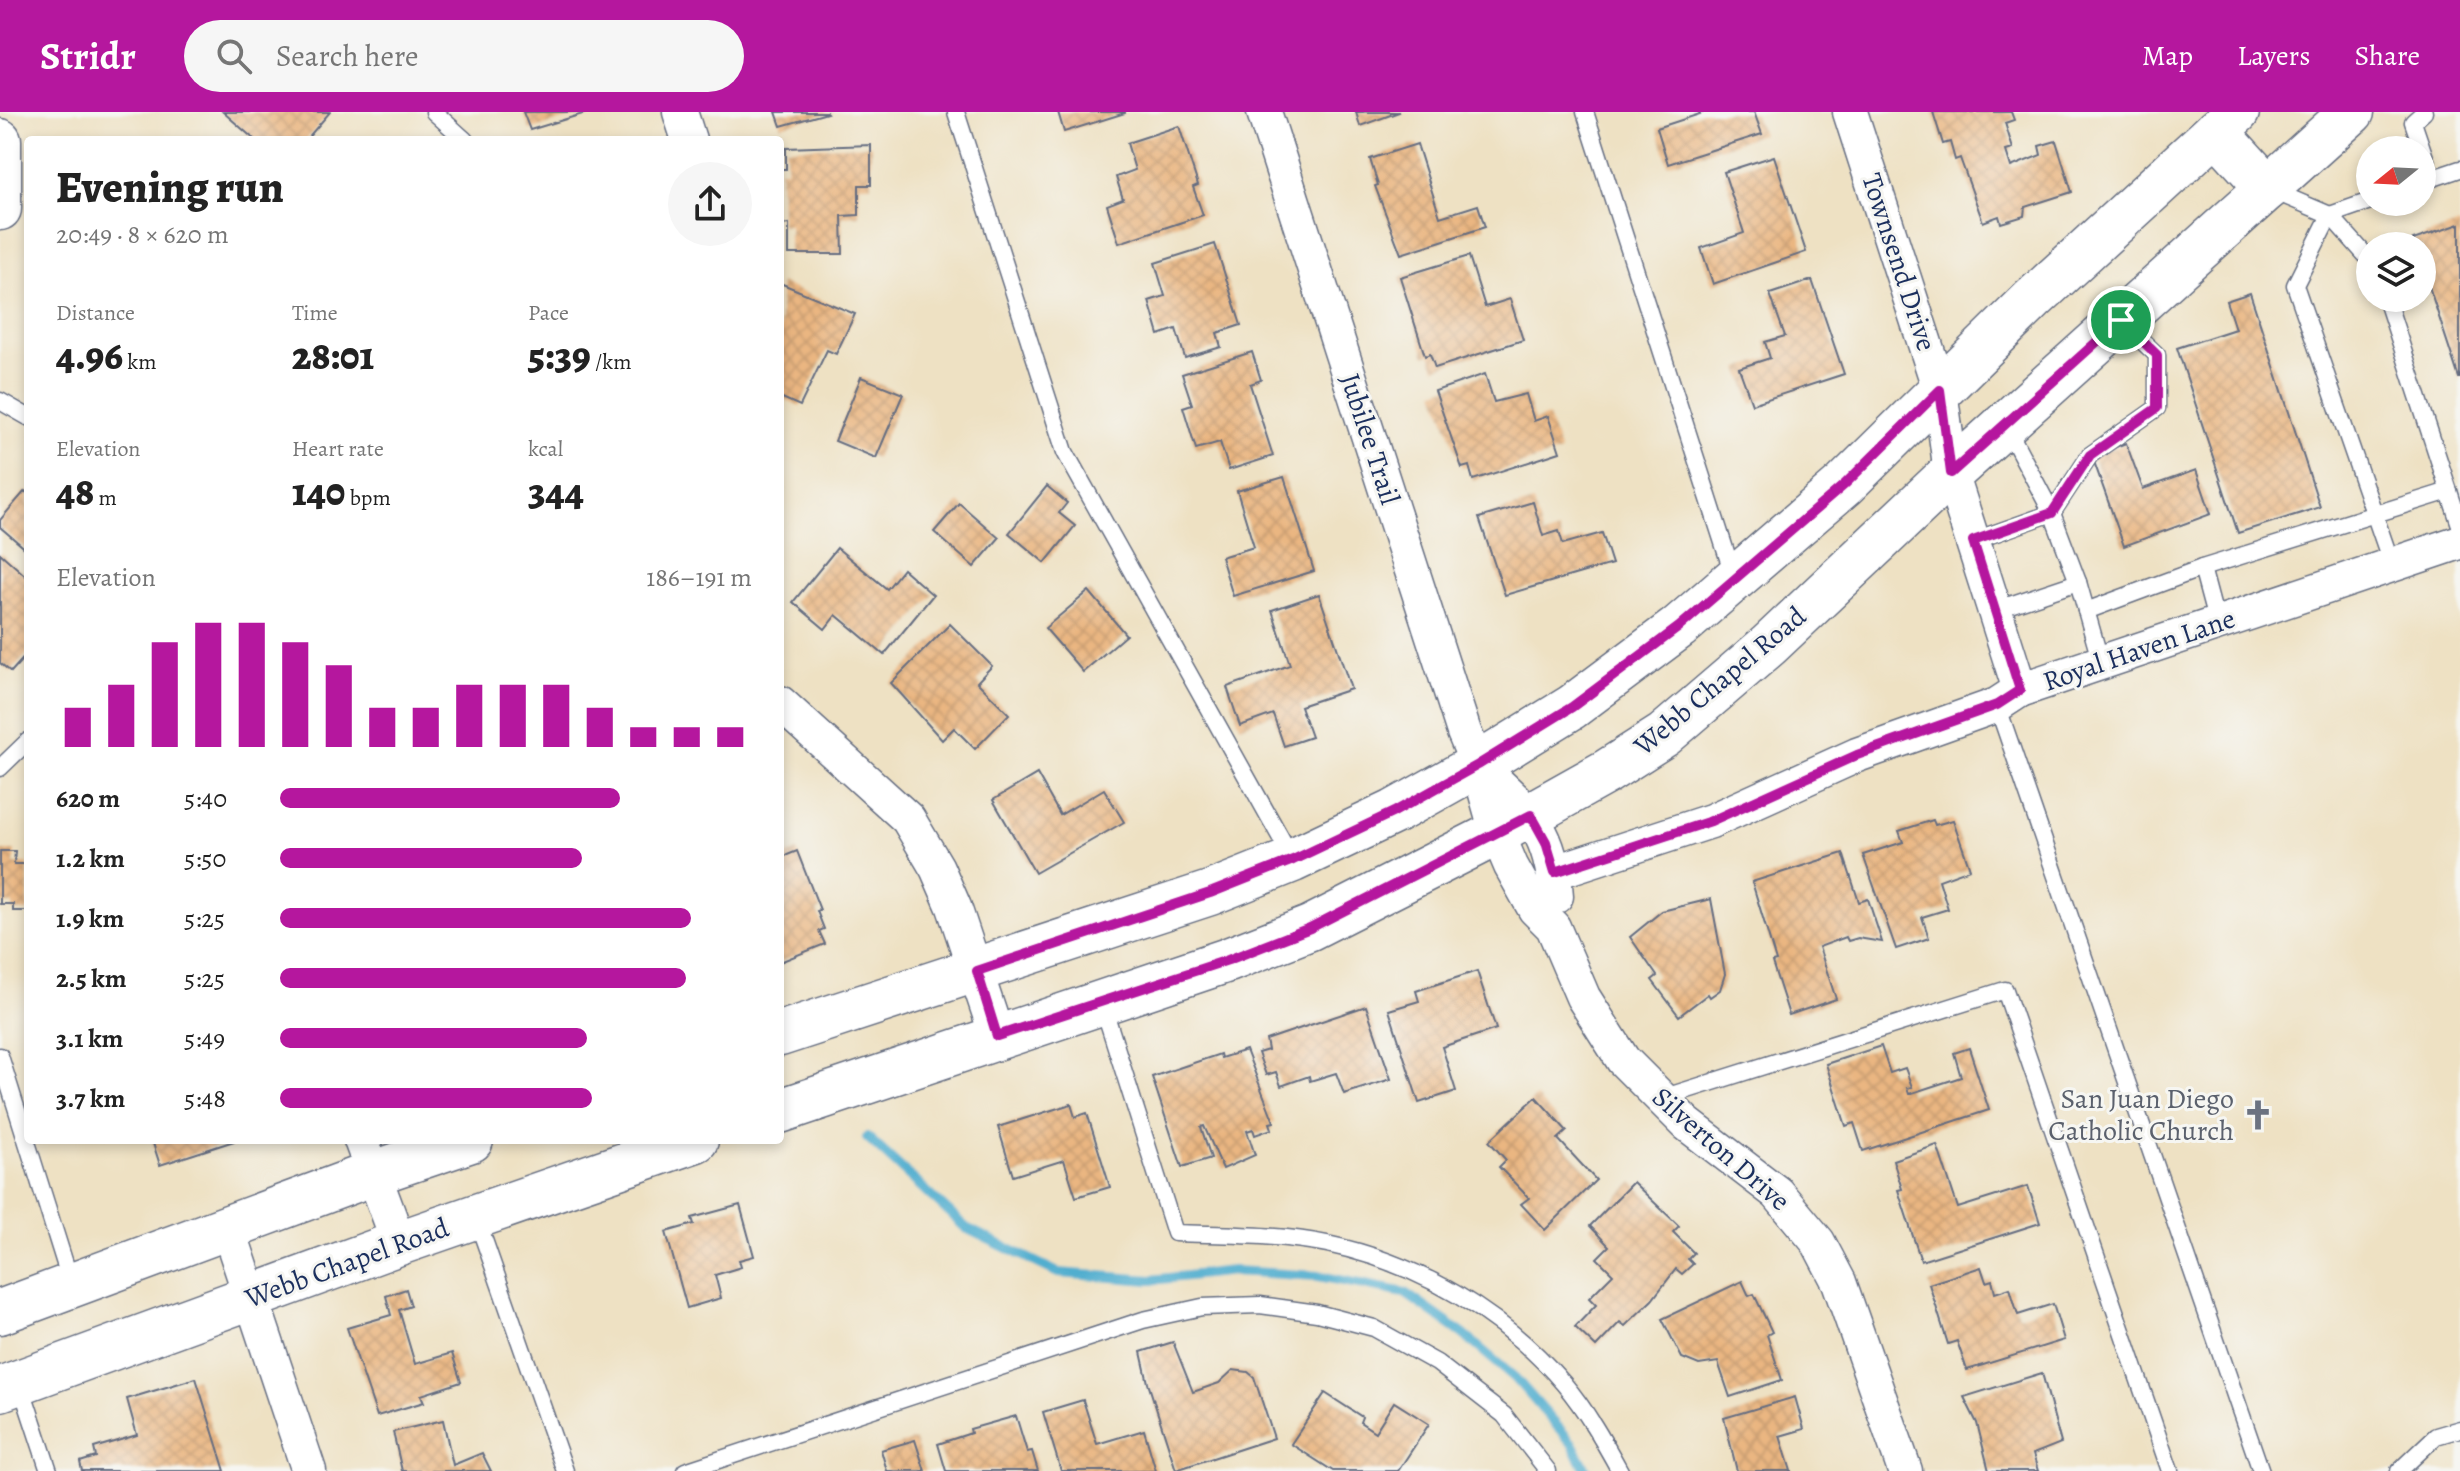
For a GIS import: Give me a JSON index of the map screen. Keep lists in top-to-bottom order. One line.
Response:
{"streets":{"main road":["Webb Chapel Road"],"street":["Townsend Drive","Jubilee Trail","Royal Haven Lane","Silverton Drive"]},"crossings":[["Townsend Drive","Royal Haven Lane"],["Townsend Drive","Webb Chapel Road"],["Jubilee Trail","Silverton Drive"],["Royal Haven Lane","Silverton Drive"],["Webb Chapel Road","Silverton Drive"]],"places":{"church":["San Juan Diego Catholic Church"]},"north":"left","page":{"header":"Stridr","search":"Search here","nav":["Map","Layers","Share"],"heading":["Evening run","20:49 · 8 × 620 m"],"stats":[["Distance","4.96 km"],["Time","28:01"],["Pace","5:39 /km"],["Elevation","48 m"],["Heart rate","140 bpm"],["kcal","344"]],"chart":["Elevation","186–191 m"],"list":[{"name":"620 m","note":"5:40"},{"name":"1.2 km","note":"5:50"},{"name":"1.9 km","note":"5:25"},{"name":"2.5 km","note":"5:25"},{"name":"3.1 km","note":"5:49"},{"name":"3.7 km","note":"5:48"}]}}
